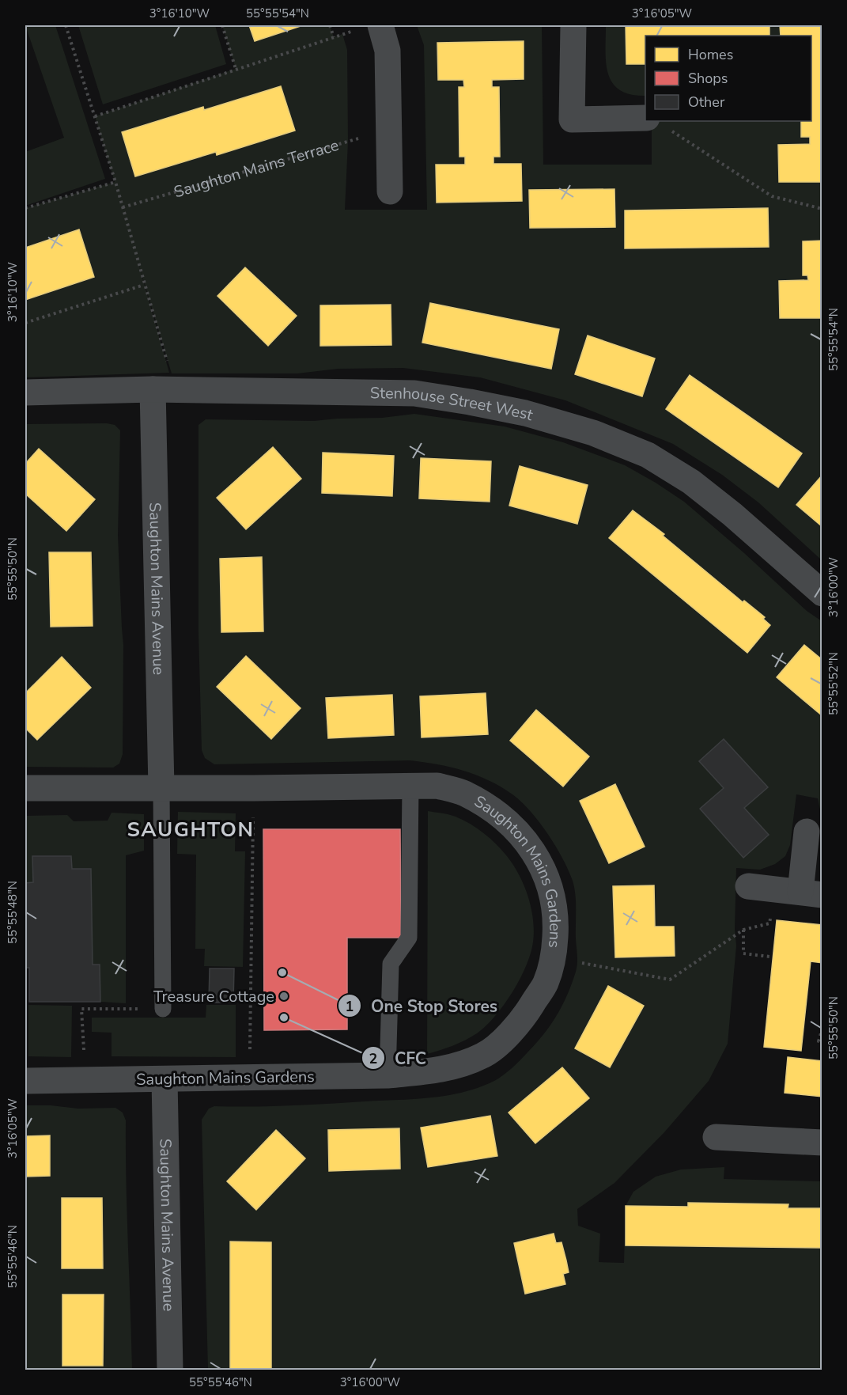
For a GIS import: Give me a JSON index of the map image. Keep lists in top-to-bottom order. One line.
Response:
{"streets":{"street":["Stenhouse Street West","Saughton Mains Avenue","Saughton Mains Gardens"],"path":["Saughton Mains Terrace"]},"crossings":[["Stenhouse Street West","Saughton Mains Avenue"],["Saughton Mains Avenue","Saughton Mains Gardens"]],"districts":["SAUGHTON"],"places":["One Stop Stores","Treasure Cottage","CFC"],"legend":["Homes","Shops","Other"],"coordinates":["3°16'10\"W","55°55'54\"N","3°16'05\"W","55°55'50\"N","3°16'00\"W","55°55'52\"N","55°55'48\"N","55°55'46\"N"]}
